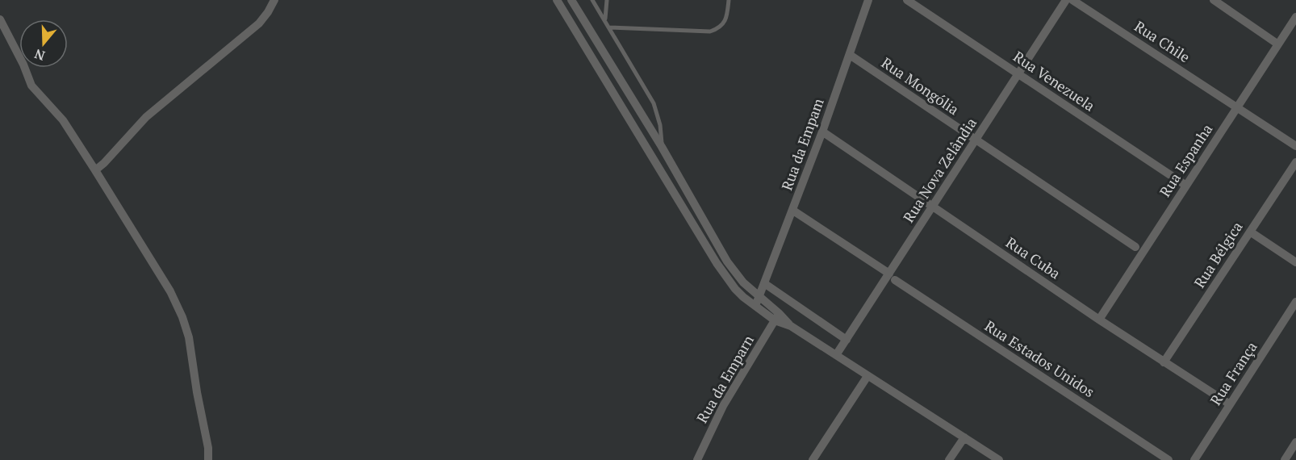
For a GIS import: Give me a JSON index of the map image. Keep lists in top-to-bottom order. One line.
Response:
{"streets":{"street":["Rua Chile","Rua Venezuela","Rua Mongólia","Rua da Empam","Rua Espanha","Rua Nova Zelândia","Rua Bélgica","Rua Cuba","Rua Estados Unidos","Rua França","Rua da Emparn"]},"crossings":[["Rua Chile","Rua Espanha"],["Rua Venezuela","Rua Espanha"],["Rua Venezuela","Rua Nova Zelândia"],["Rua Mongólia","Rua da Empam"],["Rua Mongólia","Rua Nova Zelândia"],["Rua da Empam","Rua Cuba"],["Rua da Empam","Rua Estados Unidos"],["Rua Espanha","Rua Cuba"],["Rua Nova Zelândia","Rua Cuba"],["Rua Nova Zelândia","Rua Estados Unidos"],["Rua Bélgica","Rua Cuba"],["Rua Cuba","Rua França"]],"north":"bottom"}
